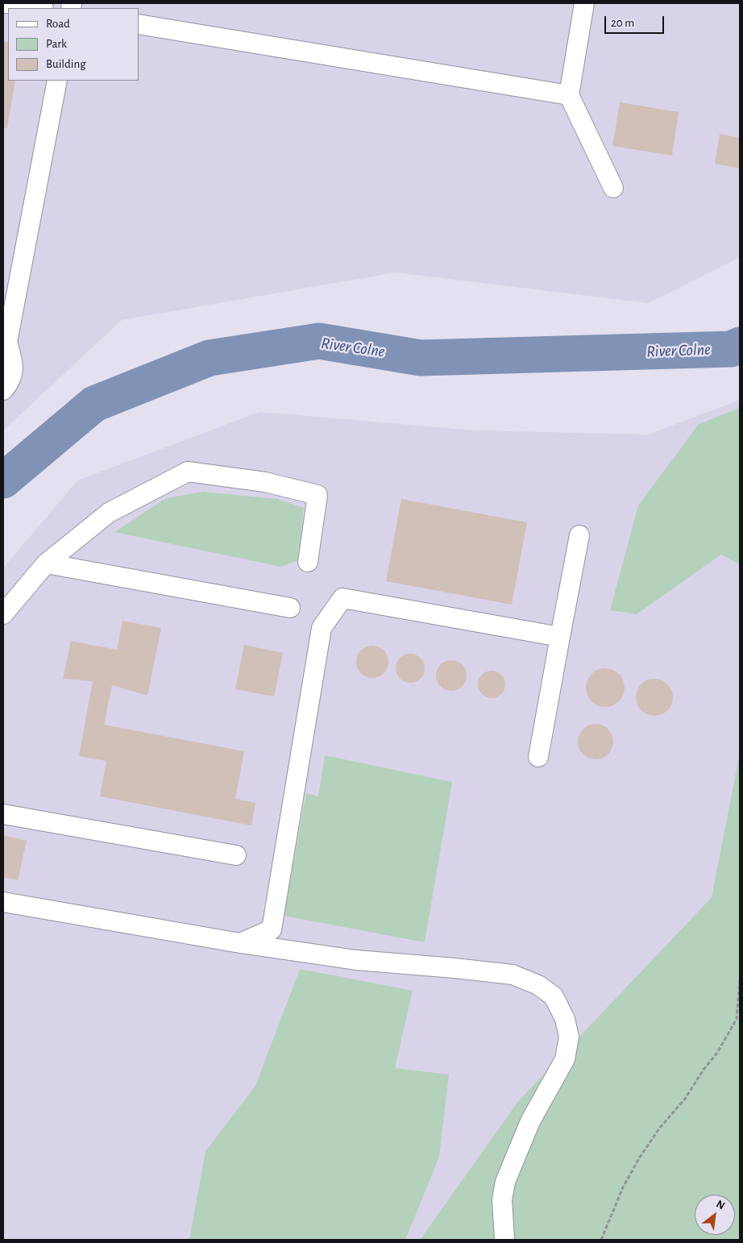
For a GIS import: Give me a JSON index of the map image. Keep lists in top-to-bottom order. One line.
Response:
{"water":["River Colne"],"legend":["Road","Park","Building"],"scale_bar":"20 m","north":"top right"}
